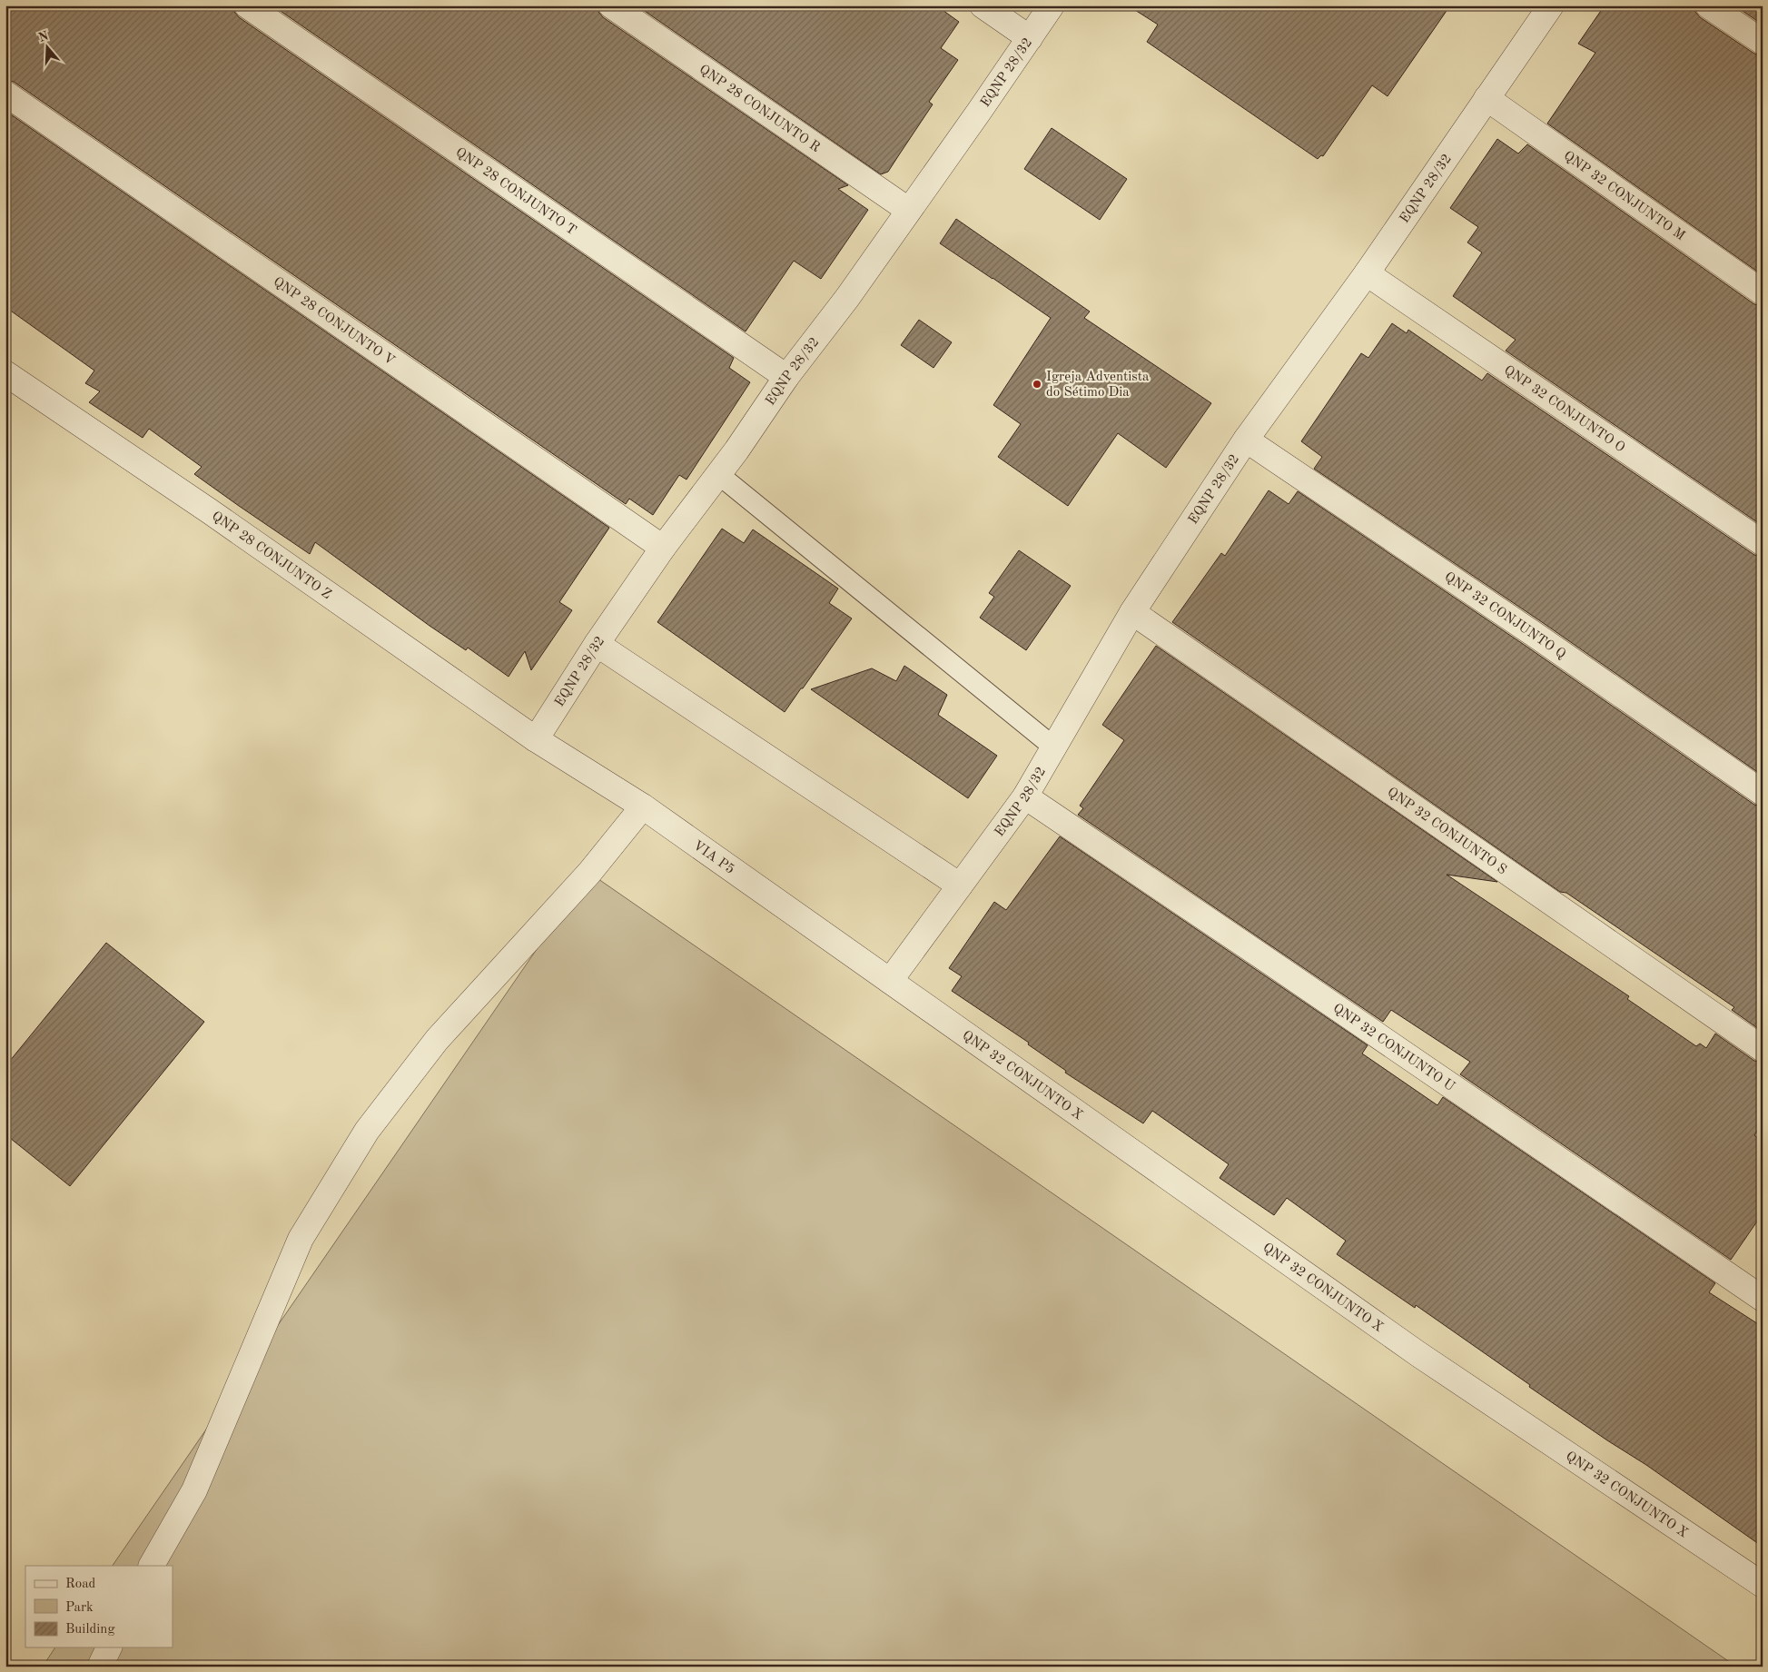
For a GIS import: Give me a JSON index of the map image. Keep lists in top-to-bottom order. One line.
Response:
{"streets":{"street":["EQNP 28/32","QNP 28 CONJUNTO R","QNP 28 CONJUNTO T","QNP 32 CONJUNTO M","QNP 28 CONJUNTO V","QNP 32 CONJUNTO O","QNP 28 CONJUNTO Z","QNP 32 CONJUNTO Q","QNP 32 CONJUNTO S","VIA P5","QNP 32 CONJUNTO U","QNP 32 CONJUNTO X"]},"crossings":[["EQNP 28/32","QNP 28 CONJUNTO R"],["EQNP 28/32","QNP 28 CONJUNTO T"],["EQNP 28/32","QNP 32 CONJUNTO M"],["EQNP 28/32","QNP 28 CONJUNTO V"],["EQNP 28/32","QNP 32 CONJUNTO O"],["EQNP 28/32","QNP 28 CONJUNTO Z"],["EQNP 28/32","QNP 32 CONJUNTO Q"],["EQNP 28/32","QNP 32 CONJUNTO S"],["EQNP 28/32","VIA P5"],["EQNP 28/32","QNP 32 CONJUNTO U"],["EQNP 28/32","QNP 32 CONJUNTO X"],["QNP 28 CONJUNTO Z","VIA P5"],["VIA P5","QNP 32 CONJUNTO X"]],"places":["Igreja Adventista do Sétimo Dia"],"legend":["Road","Park","Building"],"north":"top"}
